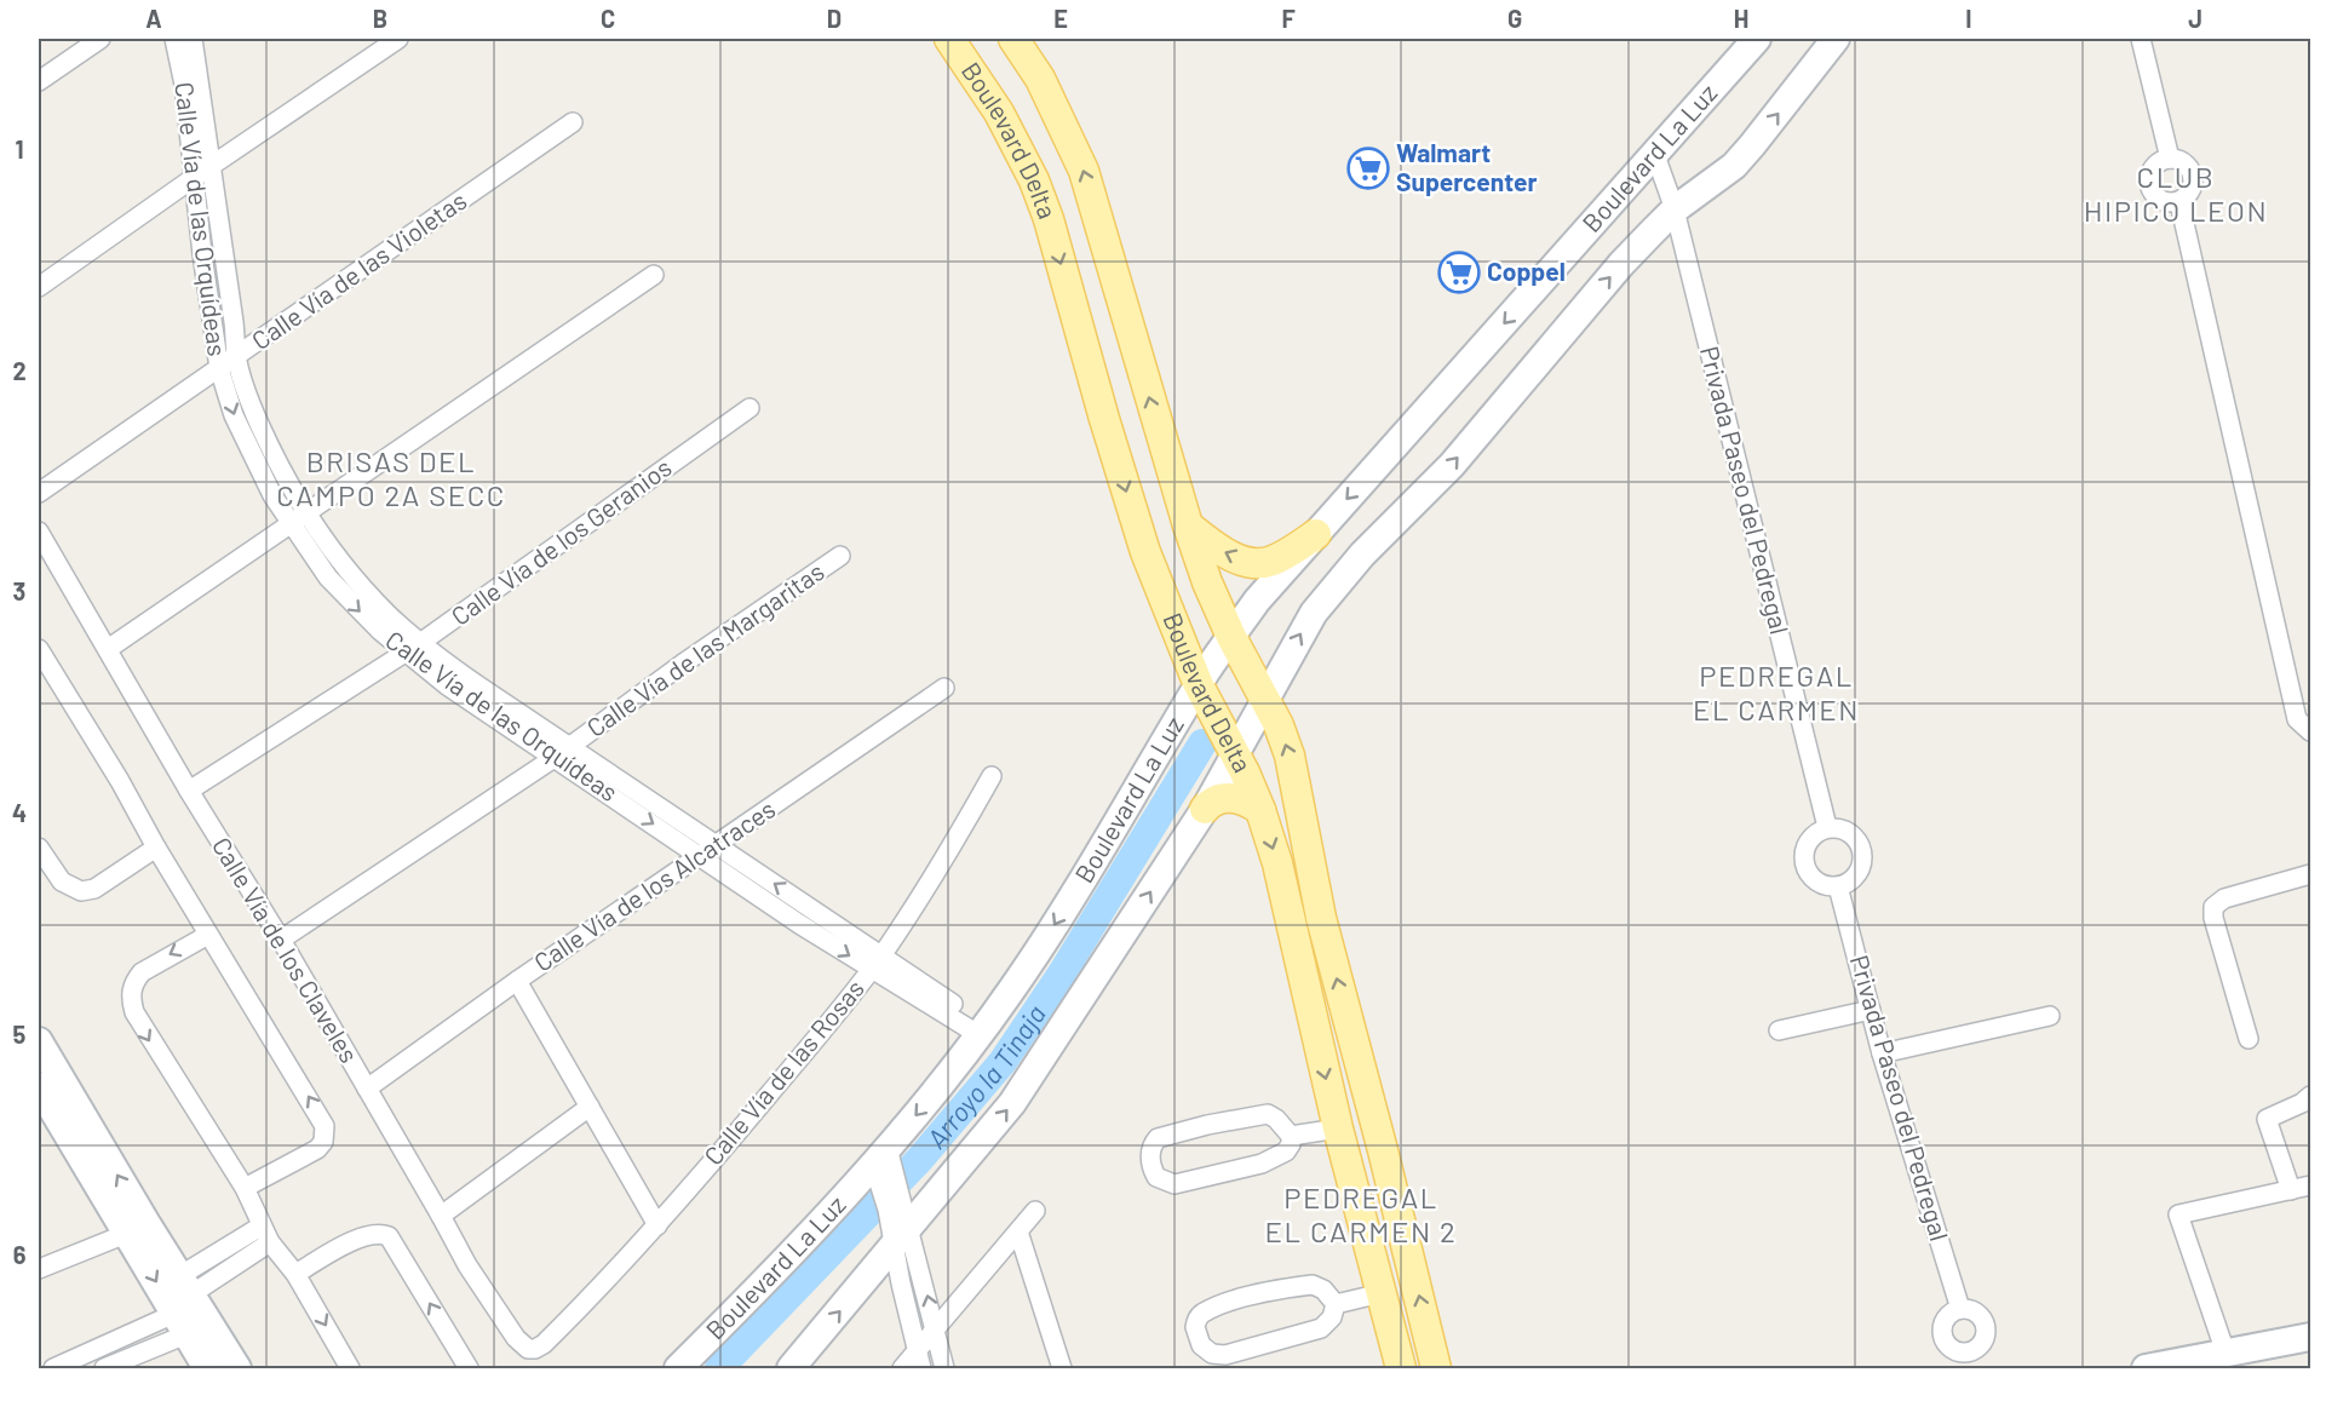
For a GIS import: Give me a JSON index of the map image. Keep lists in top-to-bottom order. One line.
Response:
{"streets":{"main road":["Boulevard Delta","Boulevard La Luz"],"street":["Calle Vía de las Orquídeas","Calle Vía de las Violetas","Privada Paseo del Pedregal","Calle Vía de los Geranios","Calle Vía de las Margaritas","Calle Vía de los Alcatraces","Calle Vía de los Claveles","Calle Vía de las Rosas"]},"crossings":[["Boulevard Delta","Boulevard La Luz"],["Boulevard La Luz","Calle Vía de las Orquídeas"],["Boulevard La Luz","Privada Paseo del Pedregal"],["Calle Vía de las Orquídeas","Calle Vía de las Violetas"],["Calle Vía de las Orquídeas","Calle Vía de los Geranios"],["Calle Vía de las Orquídeas","Calle Vía de las Margaritas"],["Calle Vía de las Orquídeas","Calle Vía de los Alcatraces"],["Calle Vía de las Orquídeas","Calle Vía de las Rosas"],["Calle Vía de los Geranios","Calle Vía de los Claveles"],["Calle Vía de las Margaritas","Calle Vía de los Claveles"],["Calle Vía de los Alcatraces","Calle Vía de los Claveles"],["Calle Vía de los Claveles","Calle Vía de las Rosas"]],"districts":["CLUB HIPICO LEON","BRISAS DEL CAMPO 2A SECC","PEDREGAL EL CARMEN","PEDREGAL EL CARMEN 2"],"water":["Arroyo la Tinaja"],"places":{"supermarket":["Walmart Supercenter","Coppel"]},"grid":{"columns":["A","B","C","D","E","F","G","H","I","J"],"rows":["1","2","3","4","5","6"]}}
